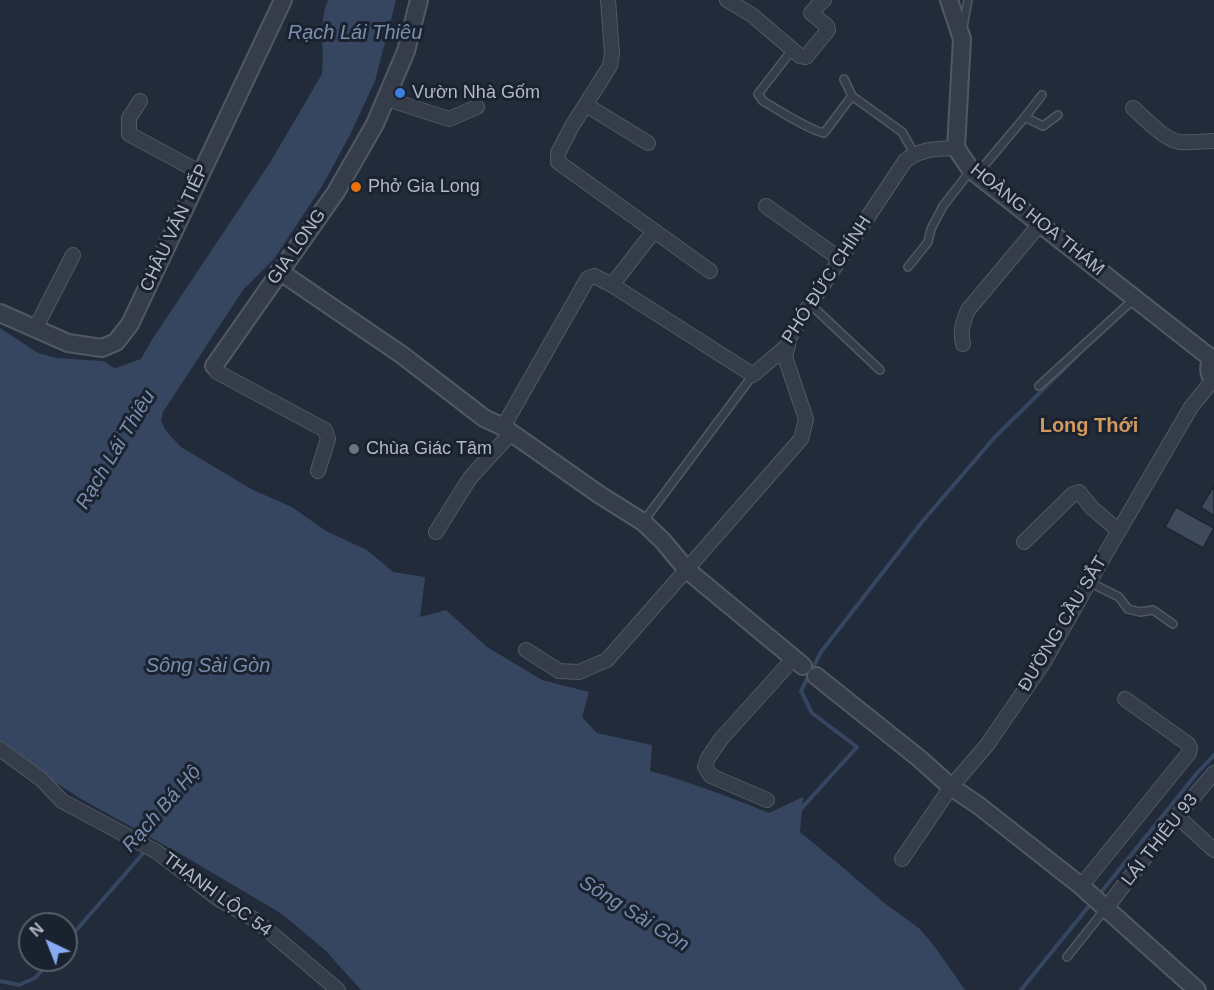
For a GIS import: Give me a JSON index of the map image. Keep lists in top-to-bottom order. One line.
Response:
{"streets":{"street":["HOÀNG HOA THÁM","CHÂU VĂN TIẾP","GIA LONG","PHÓ ĐỨC CHÍNH","ĐƯỜNG CẦU SẮT","LÁI THIÊU 93","THẠNH LỘC 54"]},"districts":["Long Thới"],"water":["Rạch Lái Thiêu","Sông Sài Gòn","Rạch Bá Hộ"],"places":["Vườn Nhà Gốm","Phở Gia Long","Chùa Giác Tâm"],"north":"top left"}
